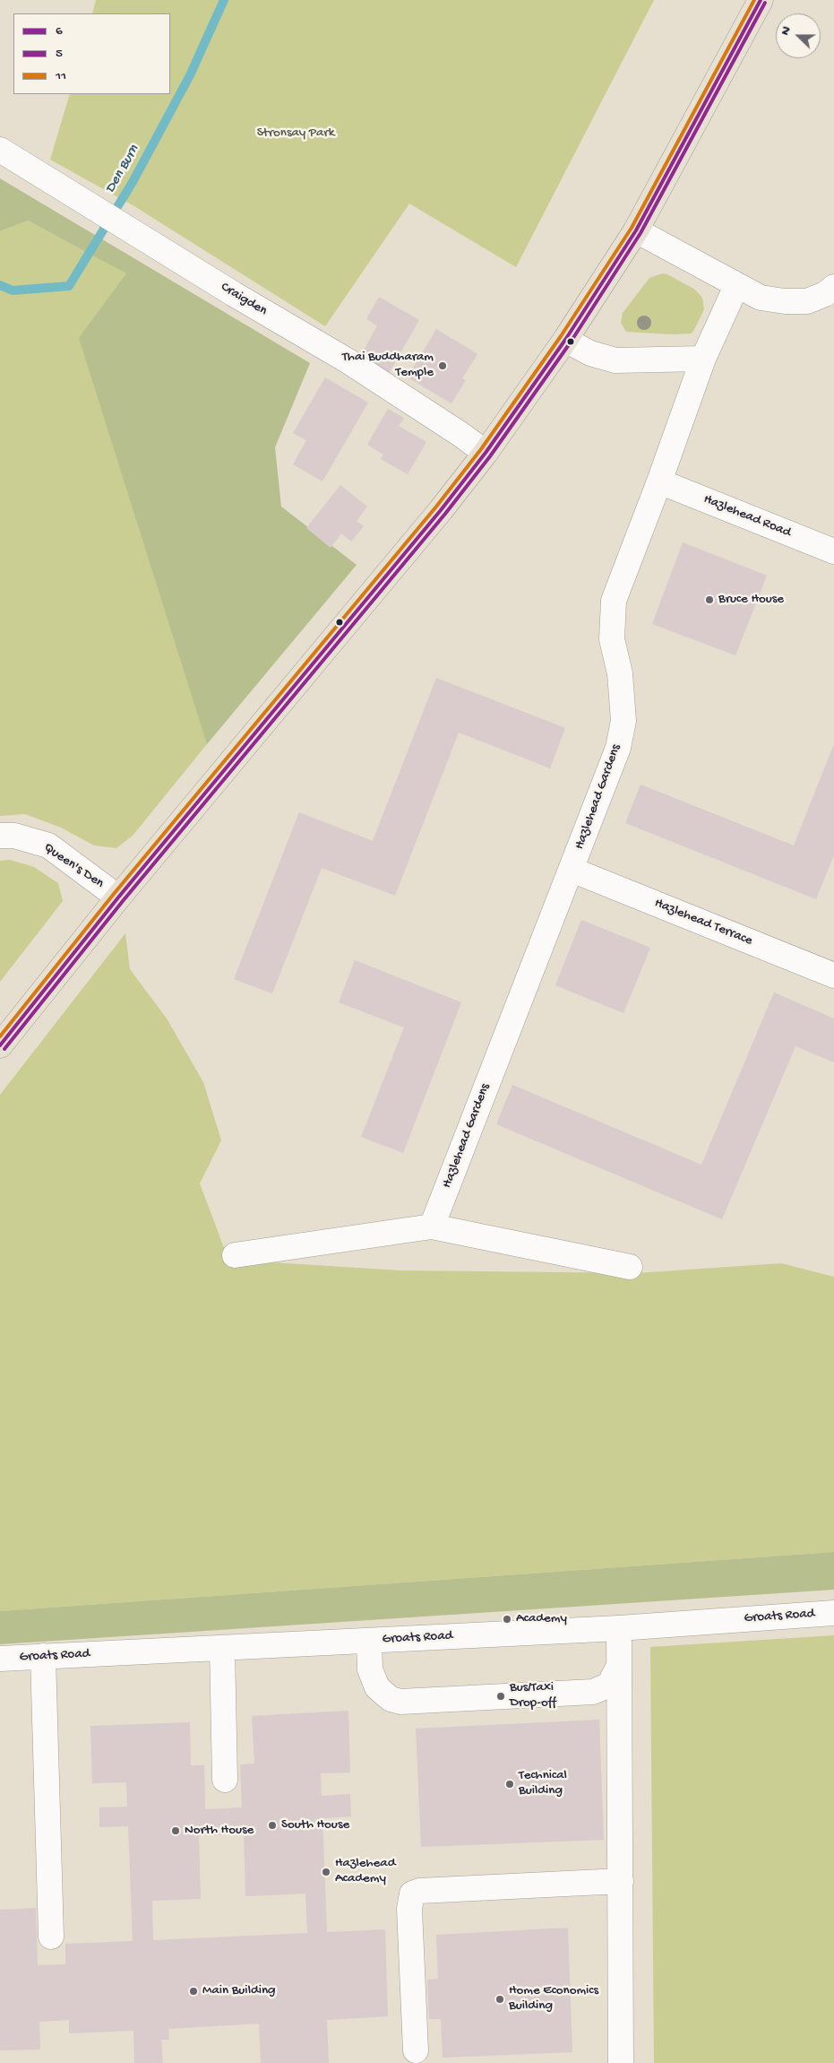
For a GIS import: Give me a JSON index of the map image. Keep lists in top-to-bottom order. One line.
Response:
{"streets":{"street":["Craigden","Hazlehead Road","Hazlehead Gardens","Queen's Den","Hazlehead Terrace","Groats Road"]},"crossings":[["Hazlehead Road","Hazlehead Gardens"],["Hazlehead Gardens","Hazlehead Terrace"]],"water":["Den Burn"],"parks":["Stronsay Park"],"places":["Thai Buddharam Temple","Bruce House","Academy","Bus/Taxi Drop-off","Technical Building","South House","North House","Hazlehead Academy","Main Building","Home Economics Building"],"lines":["transit line 6","transit line 11","transit line 5"],"legend":["6","5","11"],"north":"left"}
